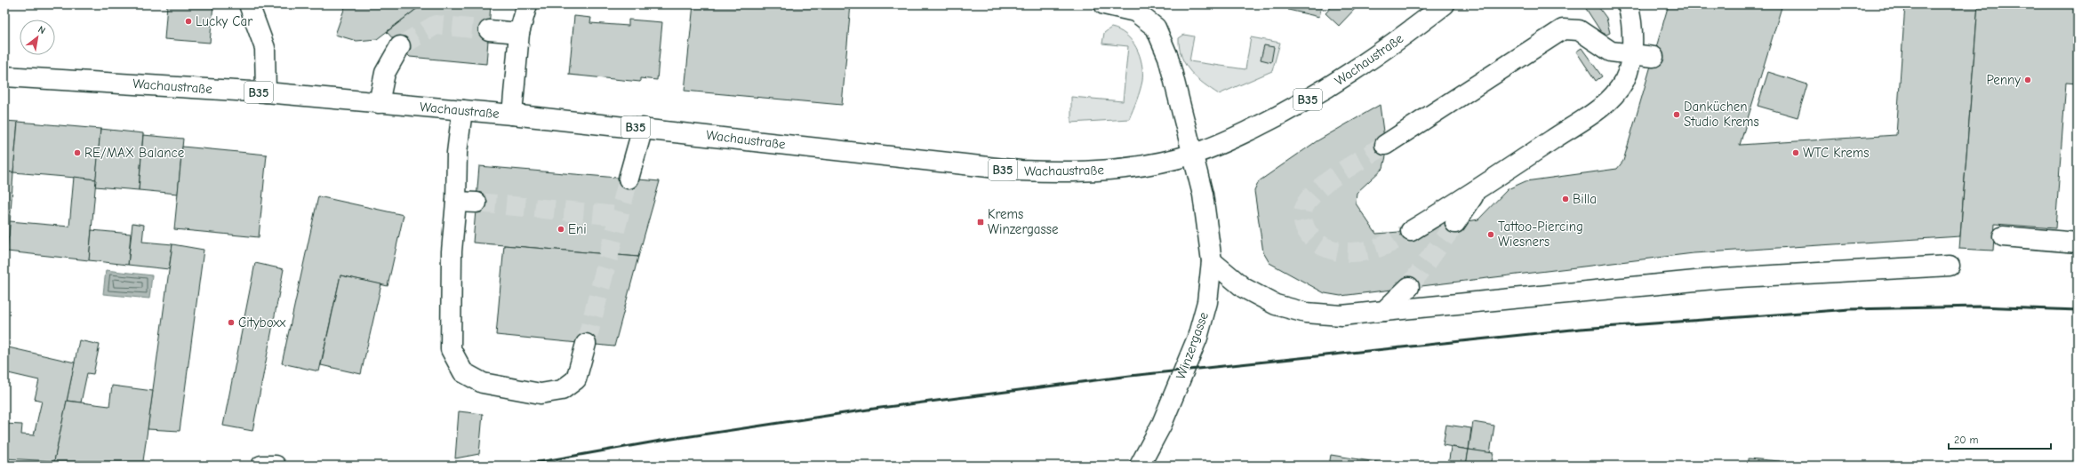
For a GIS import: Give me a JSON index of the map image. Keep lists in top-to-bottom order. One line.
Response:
{"streets":{"main road":["Wachaustraße","B35","Winzergasse"]},"crossings":[["Wachaustraße","Winzergasse"]],"places":{"other":["Lucky Car","Penny","Danküchen Studio Krems","RE/MAX Balance","WTC Krems","Billa","Eni","Tattoo-Piercing Wiesners","Cityboxx"],"transit":["Krems Winzergasse"]},"scale_bar":"20 m","north":"top right"}
